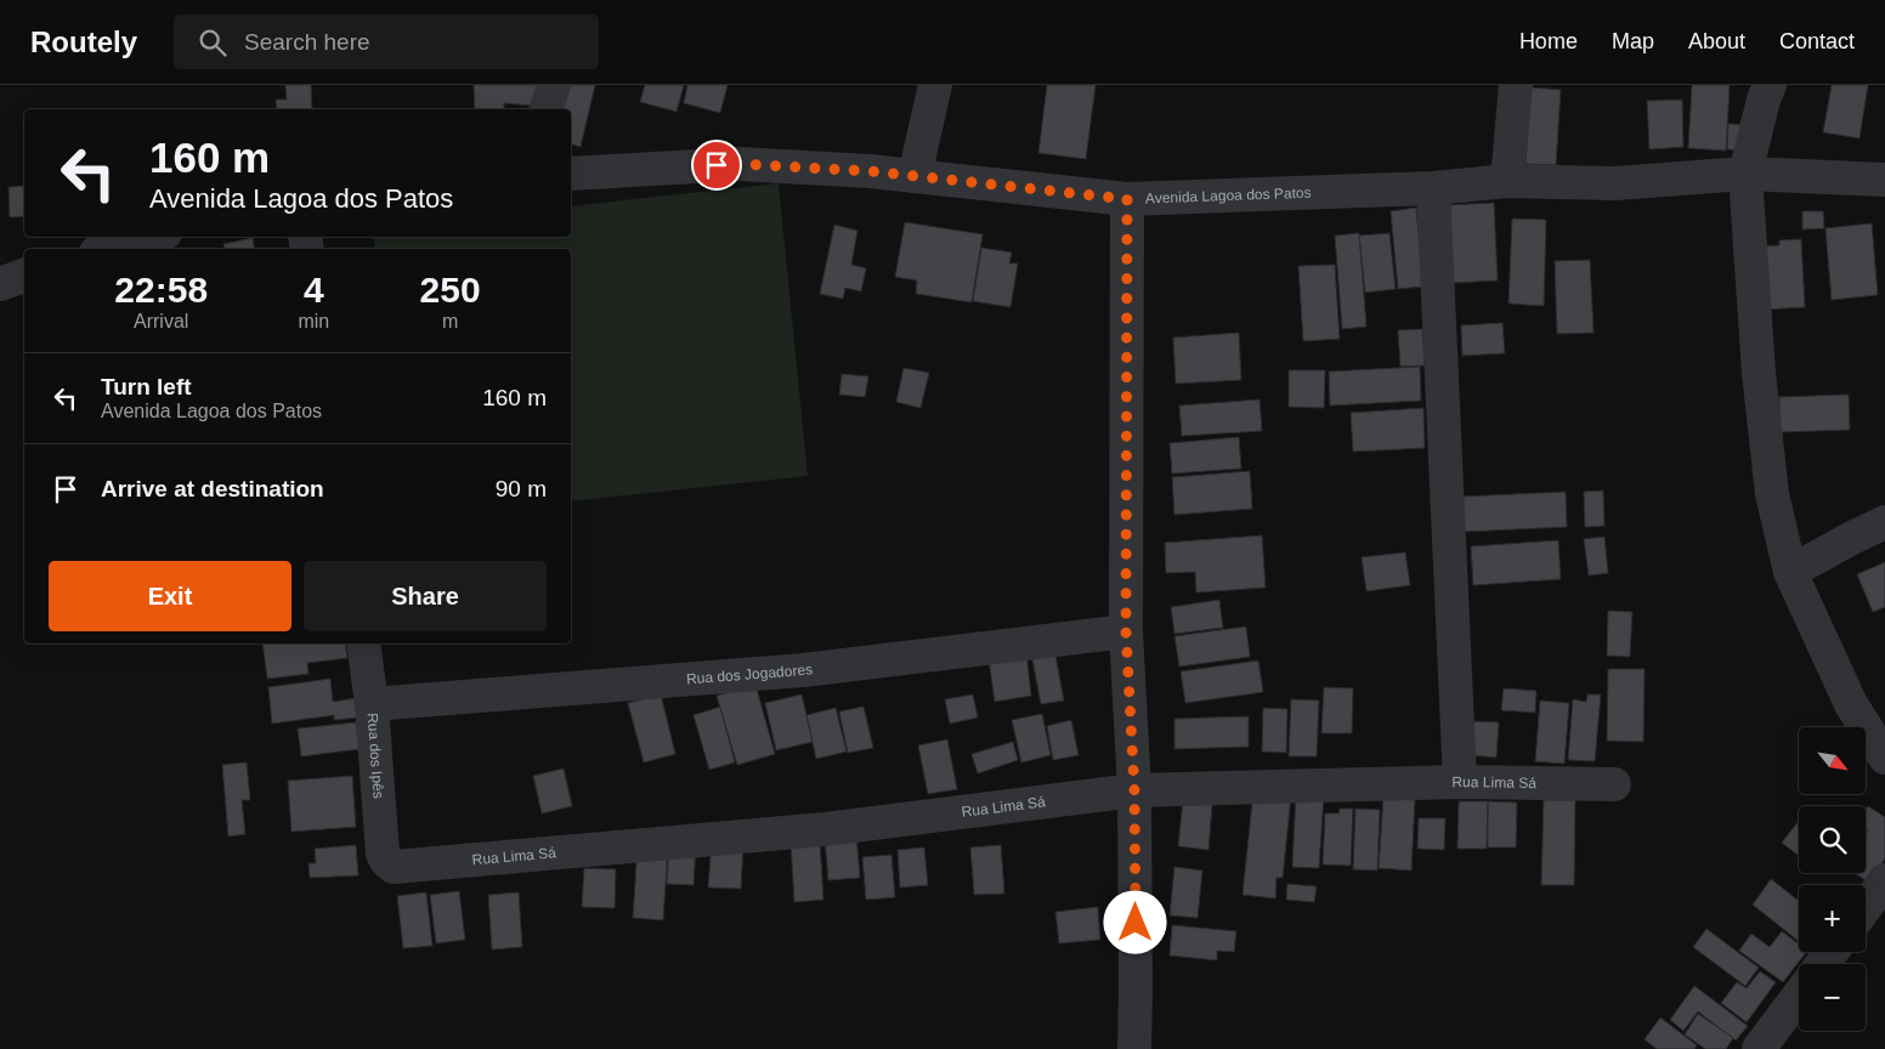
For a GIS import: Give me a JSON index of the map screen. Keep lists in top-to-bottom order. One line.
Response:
{"streets":{"street":["Avenida Lagoa dos Patos","Rua dos Jogadores","Rua dos Ipês","Rua Lima Sá"]},"crossings":[["Rua dos Jogadores","Rua dos Ipês"],["Rua dos Ipês","Rua Lima Sá"]],"north":"bottom right","page":{"header":"Routely","search":"Search here","nav":["Home","Map","About","Contact"],"turn":["160 m","Avenida Lagoa dos Patos"],"eta":["22:58","Arrival","4","min","250","m"],"list":[{"name":"Turn left","note":"Avenida Lagoa dos Patos","value":"160 m"},{"name":"Arrive at destination","value":"90 m"}],"buttons":["Exit","Share"],"map_buttons":["+","−"]}}
